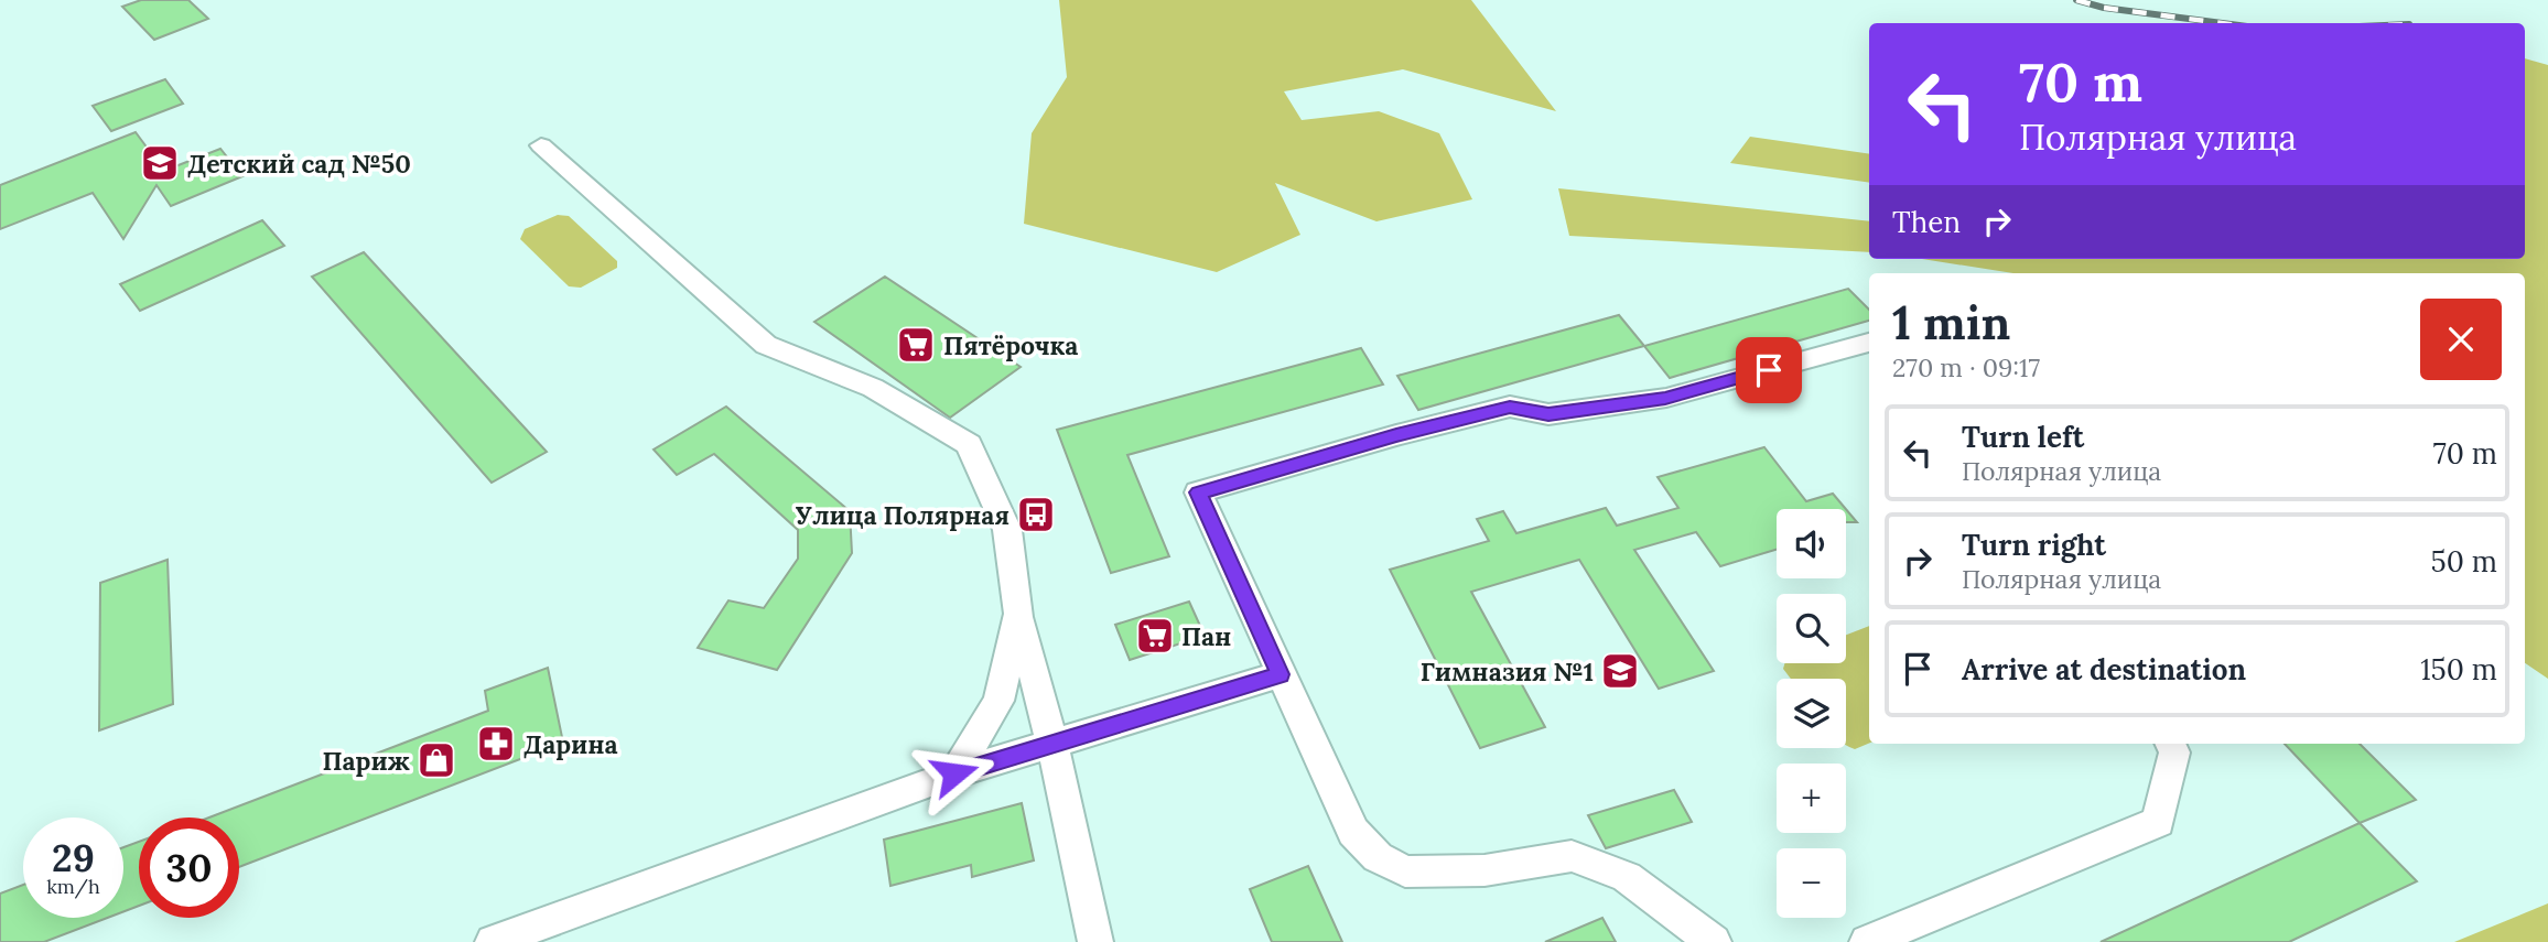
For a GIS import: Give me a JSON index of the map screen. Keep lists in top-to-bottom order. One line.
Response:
{"places":{"school or university":["Детский сад №50","Гимназия №1"],"supermarket":["Пятёрочка","Пан"],"bus stop":["Улица Полярная"],"pharmacy":["Дарина"],"shop":["Париж"]},"page":{"turn":["70 m","Полярная улица"],"then":"Then","heading":["1 min","270 m · 09:17"],"list":[{"name":"Turn left","note":"Полярная улица","value":"70 m"},{"name":"Turn right","note":"Полярная улица","value":"50 m"},{"name":"Arrive at destination","value":"150 m"}],"map_buttons":["+","−"],"speed":"29 km/h","limit":"30"}}
